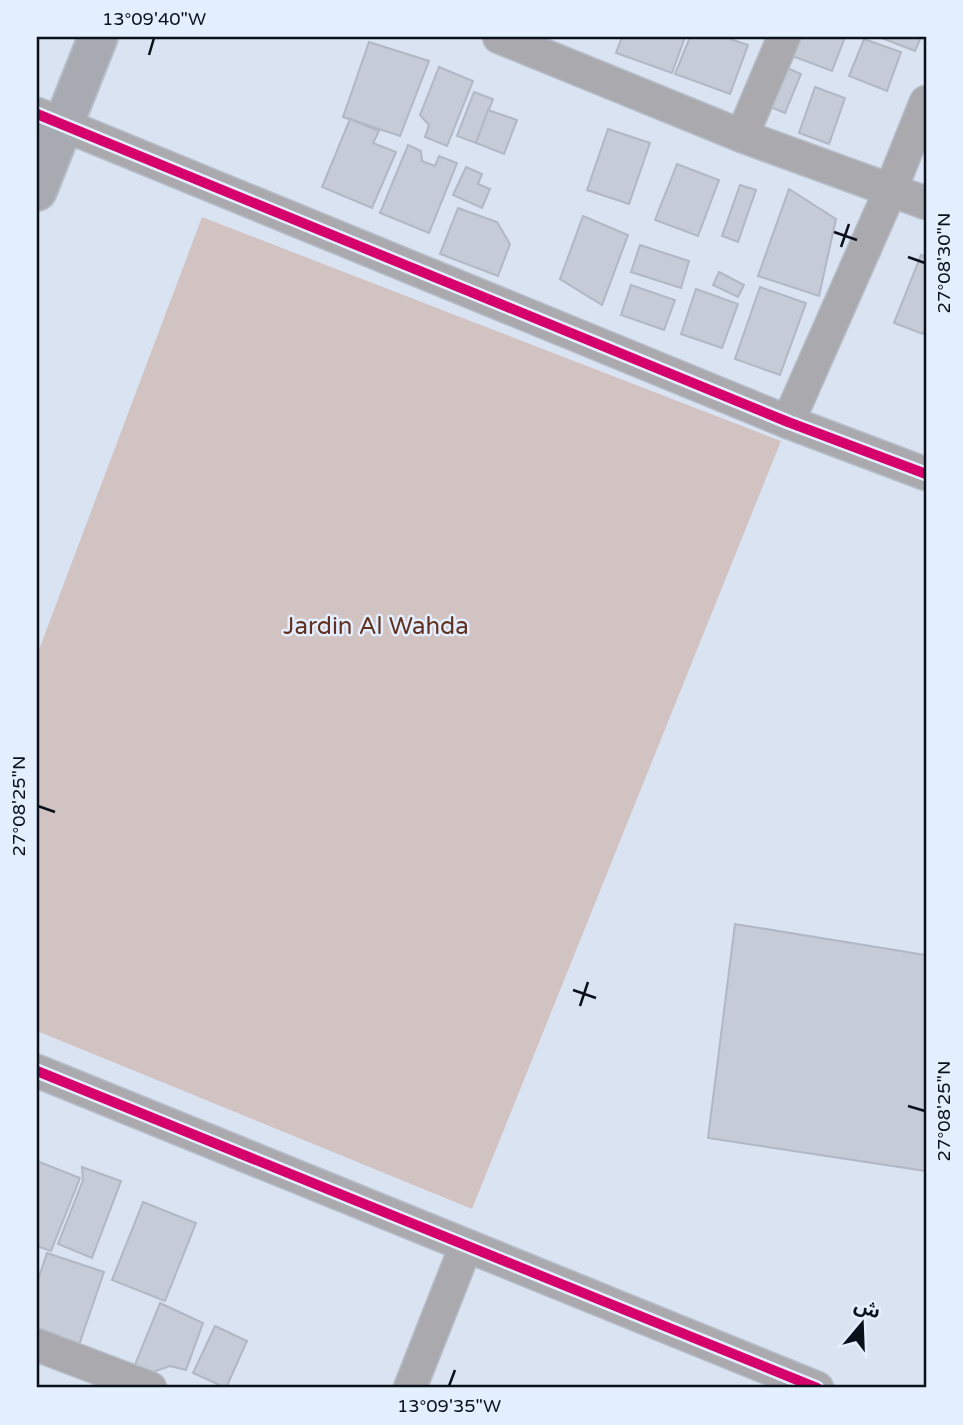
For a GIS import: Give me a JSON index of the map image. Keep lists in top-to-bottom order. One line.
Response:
{"parks":["Jardin Al Wahda"],"north":"top","coordinates":["13°09'40\"W","27°08'30\"N","27°08'25\"N","13°09'35\"W"]}
